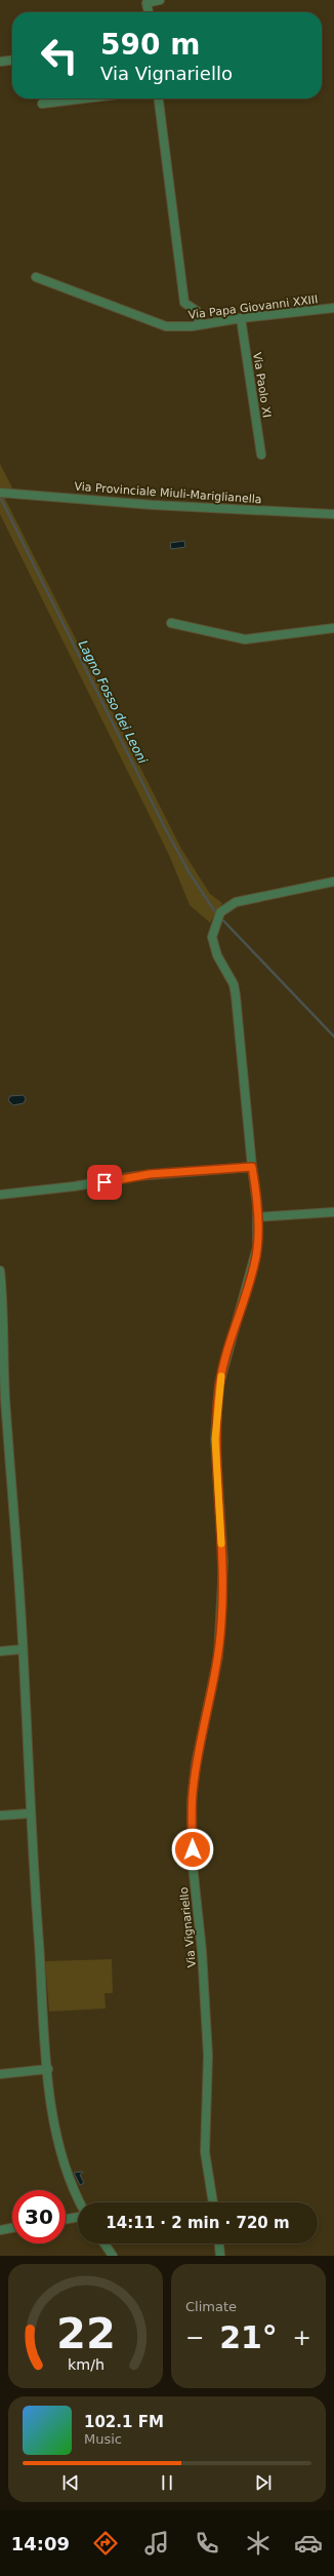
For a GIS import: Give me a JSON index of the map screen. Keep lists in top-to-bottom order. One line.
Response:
{"streets":{"street":["Via Papa Giovanni XXIII","Via Paolo XI","Via Provinciale Miuli-Mariglianella","Via Vignariello"]},"crossings":[["Via Papa Giovanni XXIII","Via Paolo XI"]],"water":["Lagno Fosso dei Leoni"],"page":{"turn":["590 m","Via Vignariello"],"limit":"30","trip":"14:11 · 2 min · 720 m","tile":"Climate","heat":["−","21°","+"],"song":["102.1 FM","Music"],"tabs":"14:09","gauge":["22","km/h"]}}
